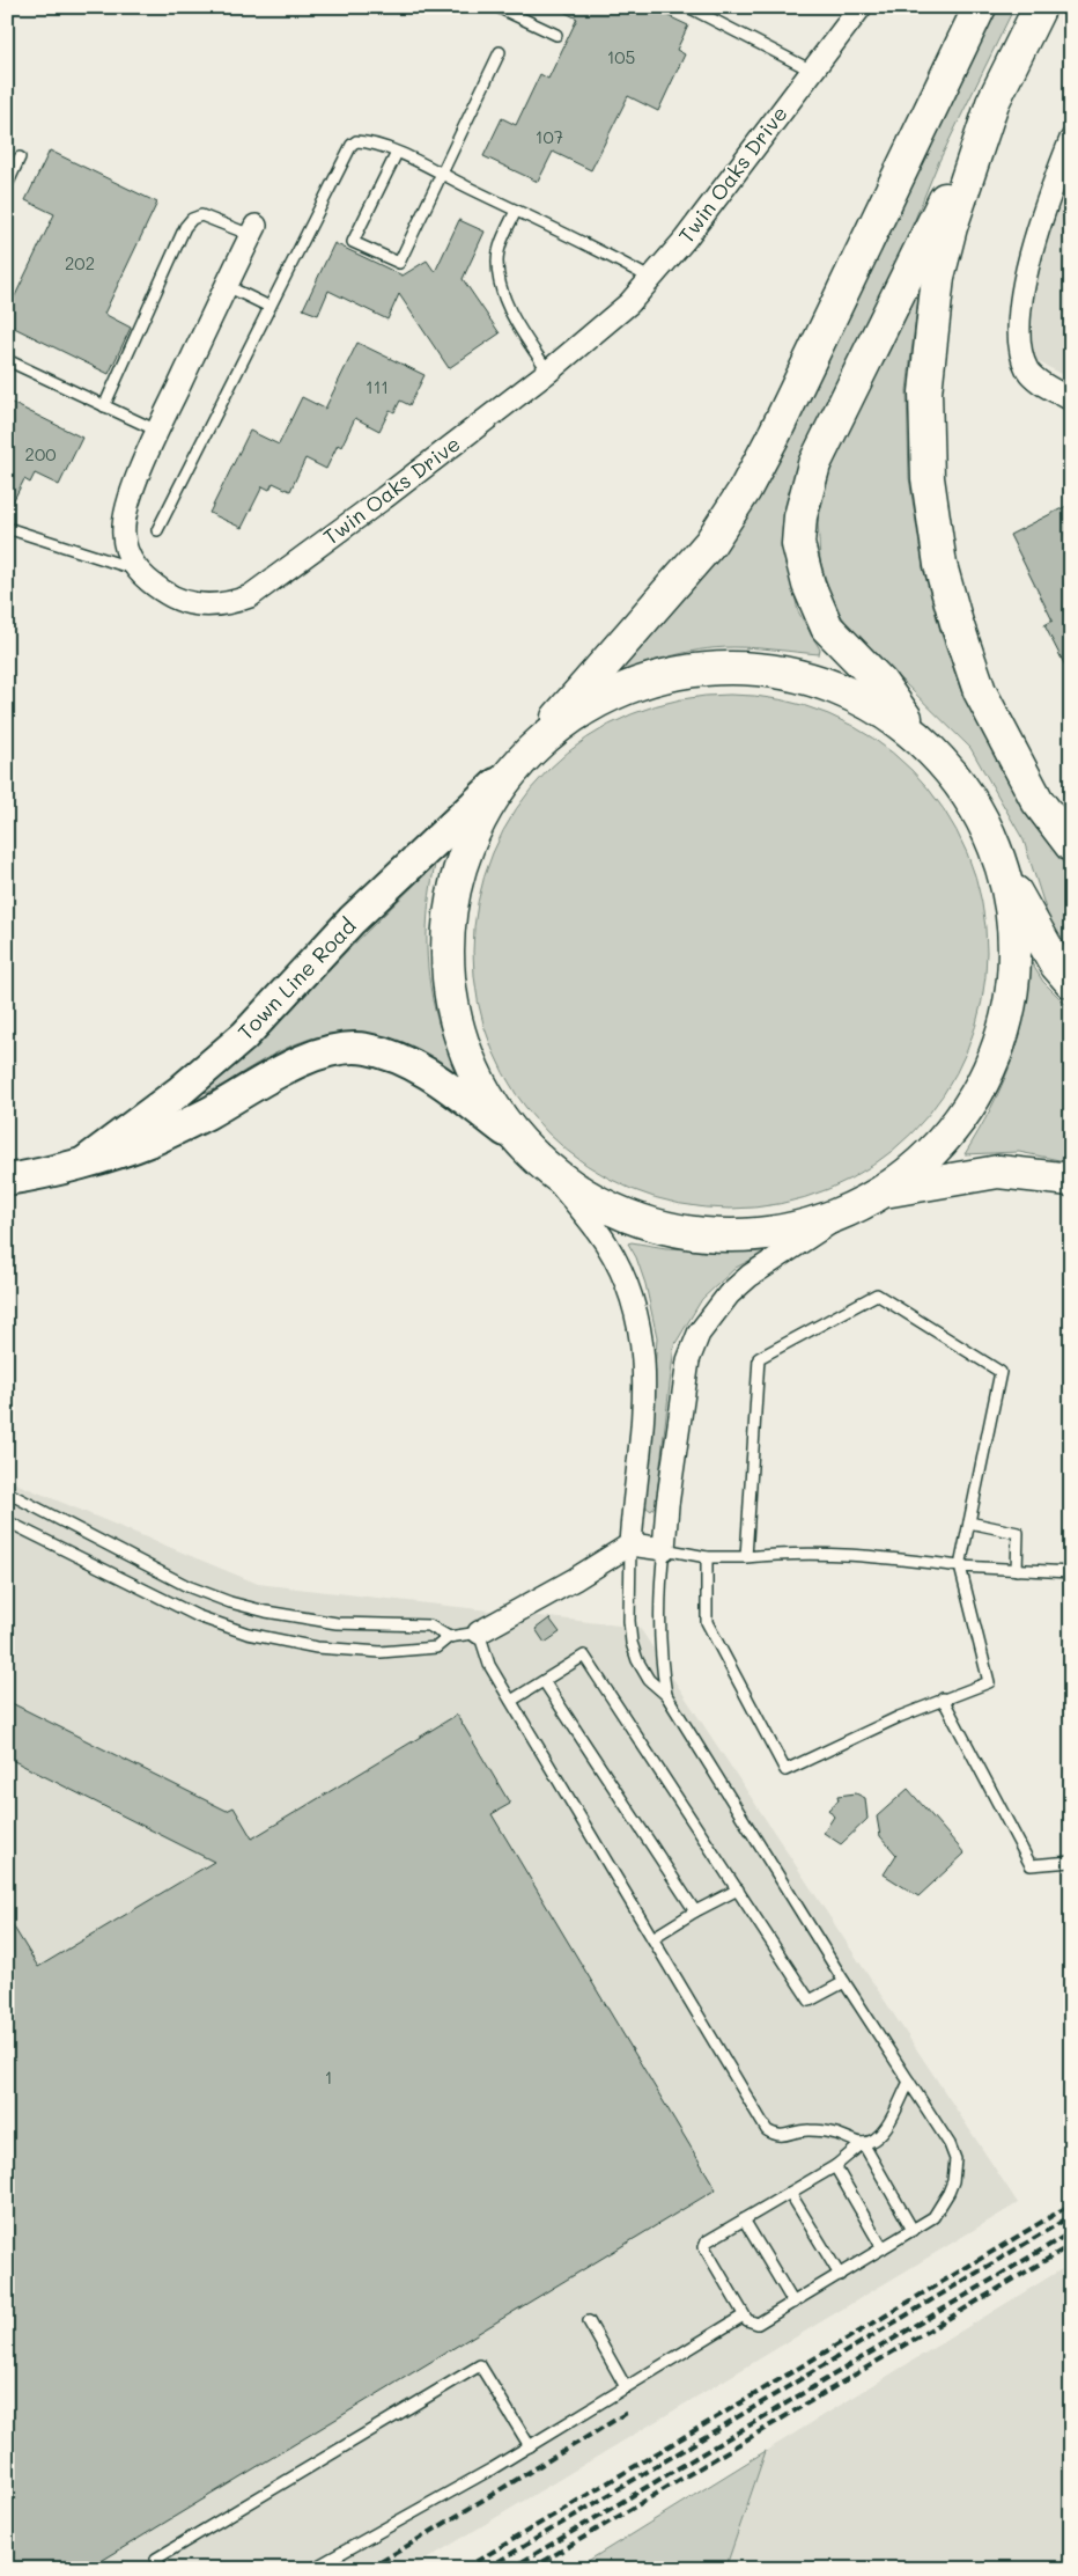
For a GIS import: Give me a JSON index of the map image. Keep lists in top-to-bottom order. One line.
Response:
{"streets":{"street":["Twin Oaks Drive","Town Line Road"]},"house_numbers":["105","107","202","111","200","1"]}
